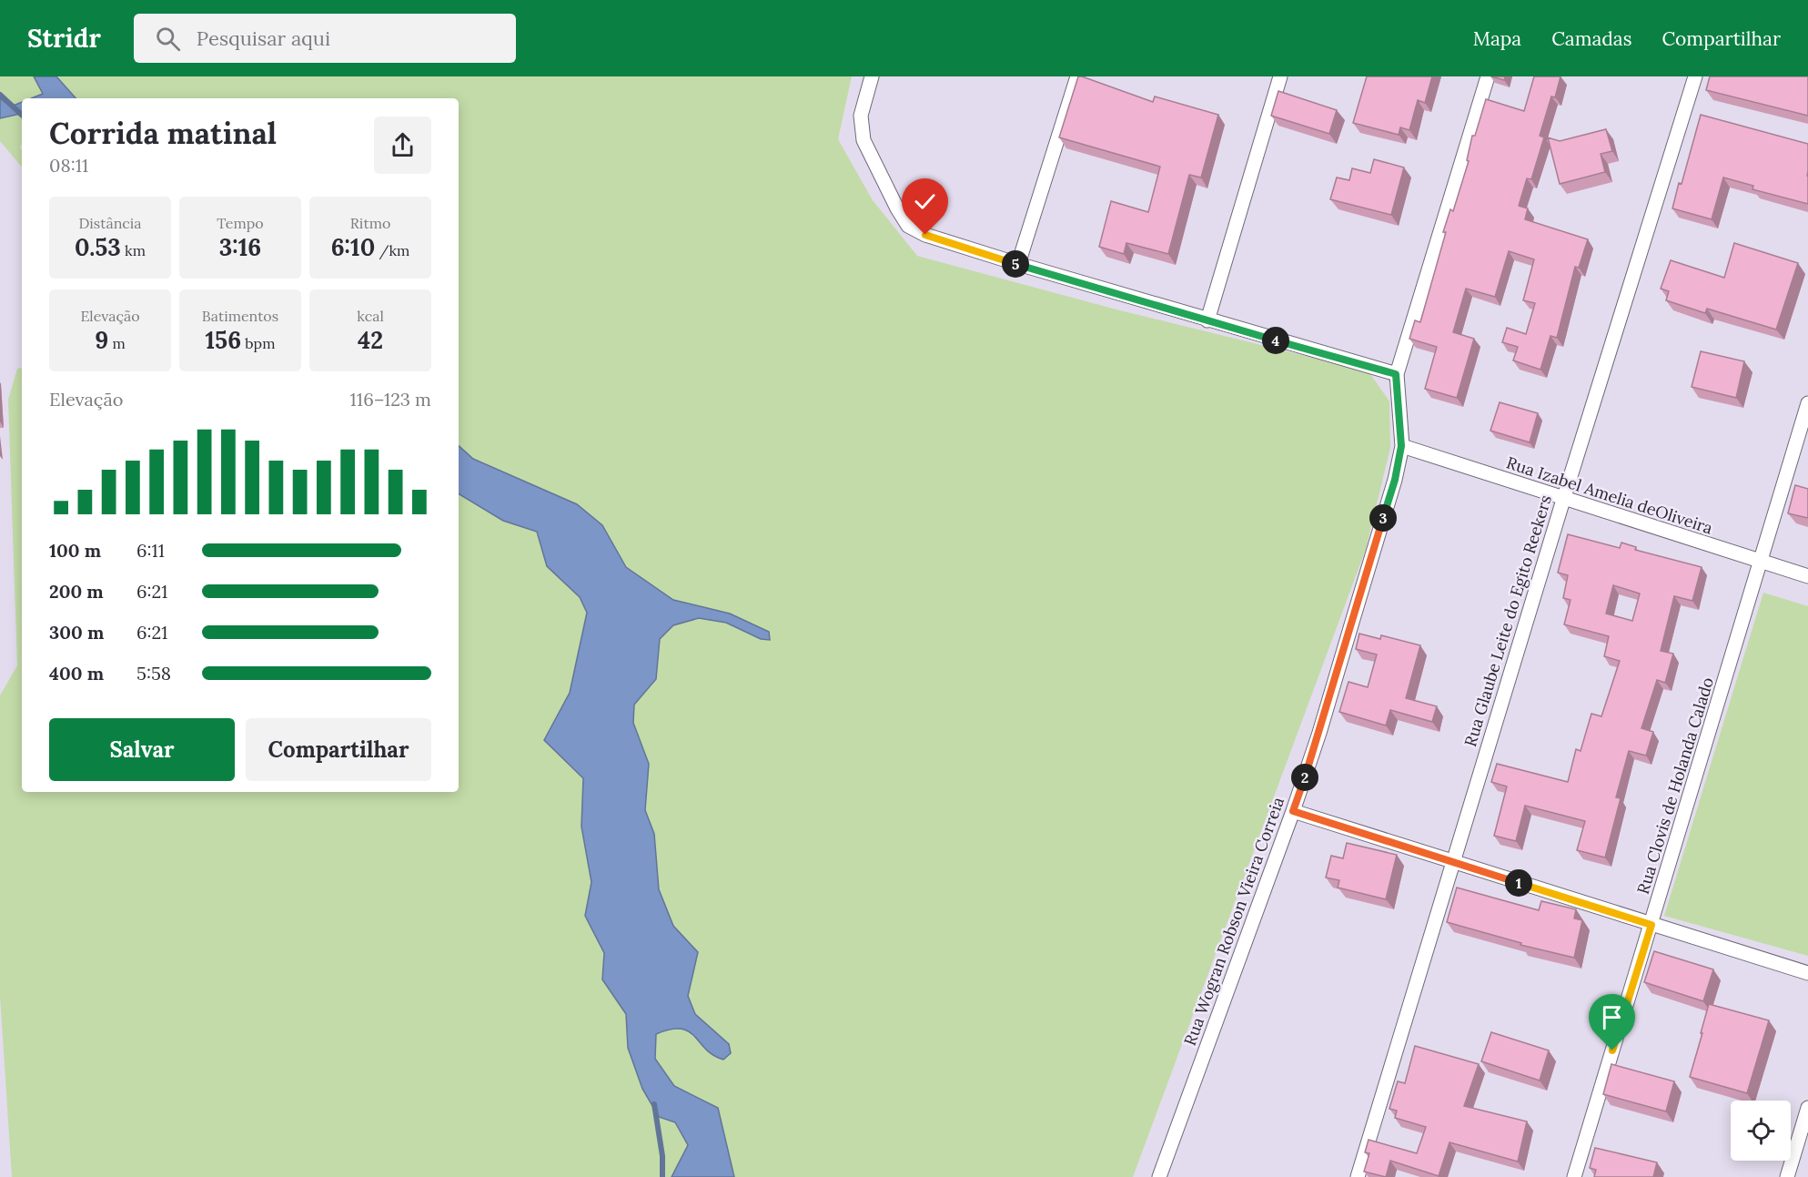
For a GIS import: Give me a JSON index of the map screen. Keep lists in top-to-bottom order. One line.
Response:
{"streets":{"street":["Rua Izabel Amelia deOliveira","Rua Glaube Leite do Egito Reekers","Rua Clovis de Holanda Calado","Rua Wogran Robson Vieira Correia"]},"crossings":[["Rua Izabel Amelia deOliveira","Rua Glaube Leite do Egito Reekers"],["Rua Izabel Amelia deOliveira","Rua Clovis de Holanda Calado"],["Rua Izabel Amelia deOliveira","Rua Wogran Robson Vieira Correia"]],"page":{"header":"Stridr","search":"Pesquisar aqui","nav":["Mapa","Camadas","Compartilhar"],"heading":["Corrida matinal","08:11"],"stats":[["Distância","0.53 km"],["Tempo","3:16"],["Ritmo","6:10 /km"],["Elevação","9 m"],["Batimentos","156 bpm"],["kcal","42"]],"pins":["5","4","3","2","1"],"chart":["Elevação","116–123 m"],"list":[{"name":"100 m","note":"6:11"},{"name":"200 m","note":"6:21"},{"name":"300 m","note":"6:21"},{"name":"400 m","note":"5:58"}],"buttons":["Salvar","Compartilhar"]}}
